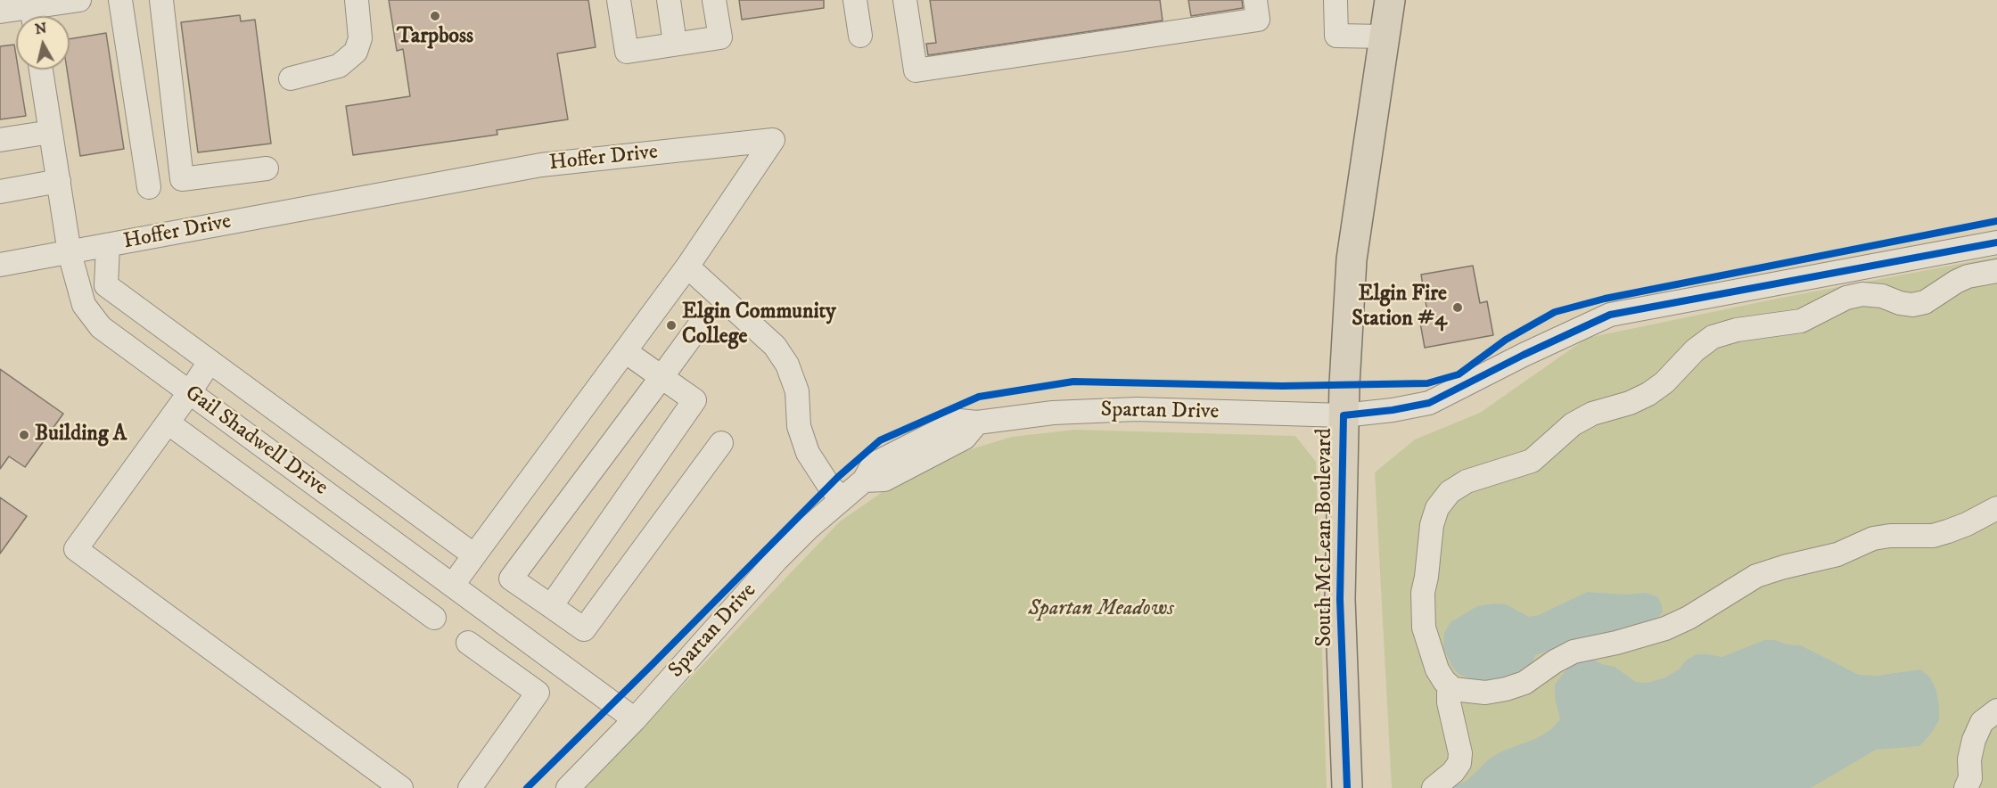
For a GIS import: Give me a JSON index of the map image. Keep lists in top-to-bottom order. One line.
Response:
{"streets":{"main road":["South McLean Boulevard"],"street":["Hoffer Drive","Spartan Drive","Gail Shadwell Drive"]},"crossings":[["Hoffer Drive","Gail Shadwell Drive"],["Spartan Drive","Gail Shadwell Drive"],["Spartan Drive","South McLean Boulevard"]],"parks":["Spartan Meadows"],"places":["Tarpboss","Elgin Fire Station #4","Elgin Community College","Building A"],"north":"top"}
